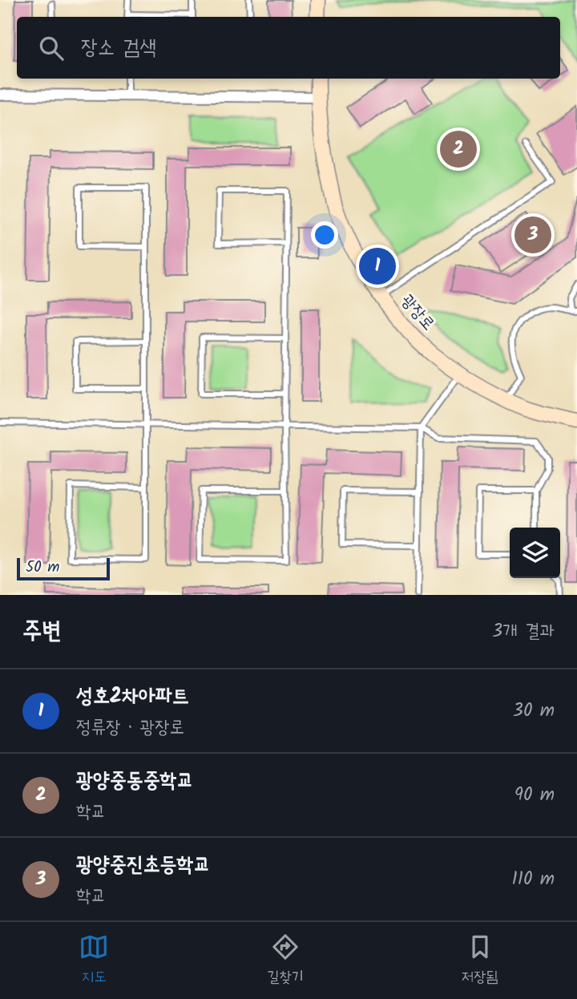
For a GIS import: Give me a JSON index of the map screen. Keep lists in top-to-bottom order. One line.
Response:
{"streets":{"street":["광장로"]},"scale_bar":"50 m","page":{"search":"장소 검색","pins":["2","3","1"],"scale":"50 m","heading":["주변","3개 결과"],"list":[{"mark":"1","name":"성호2차아파트","note":"정류장 · 광장로","value":"30 m"},{"mark":"2","name":"광양중동중학교","note":"학교","value":"90 m"},{"mark":"3","name":"광양중진초등학교","note":"학교","value":"110 m"}],"nav":["지도","길찾기","저장됨"]}}
